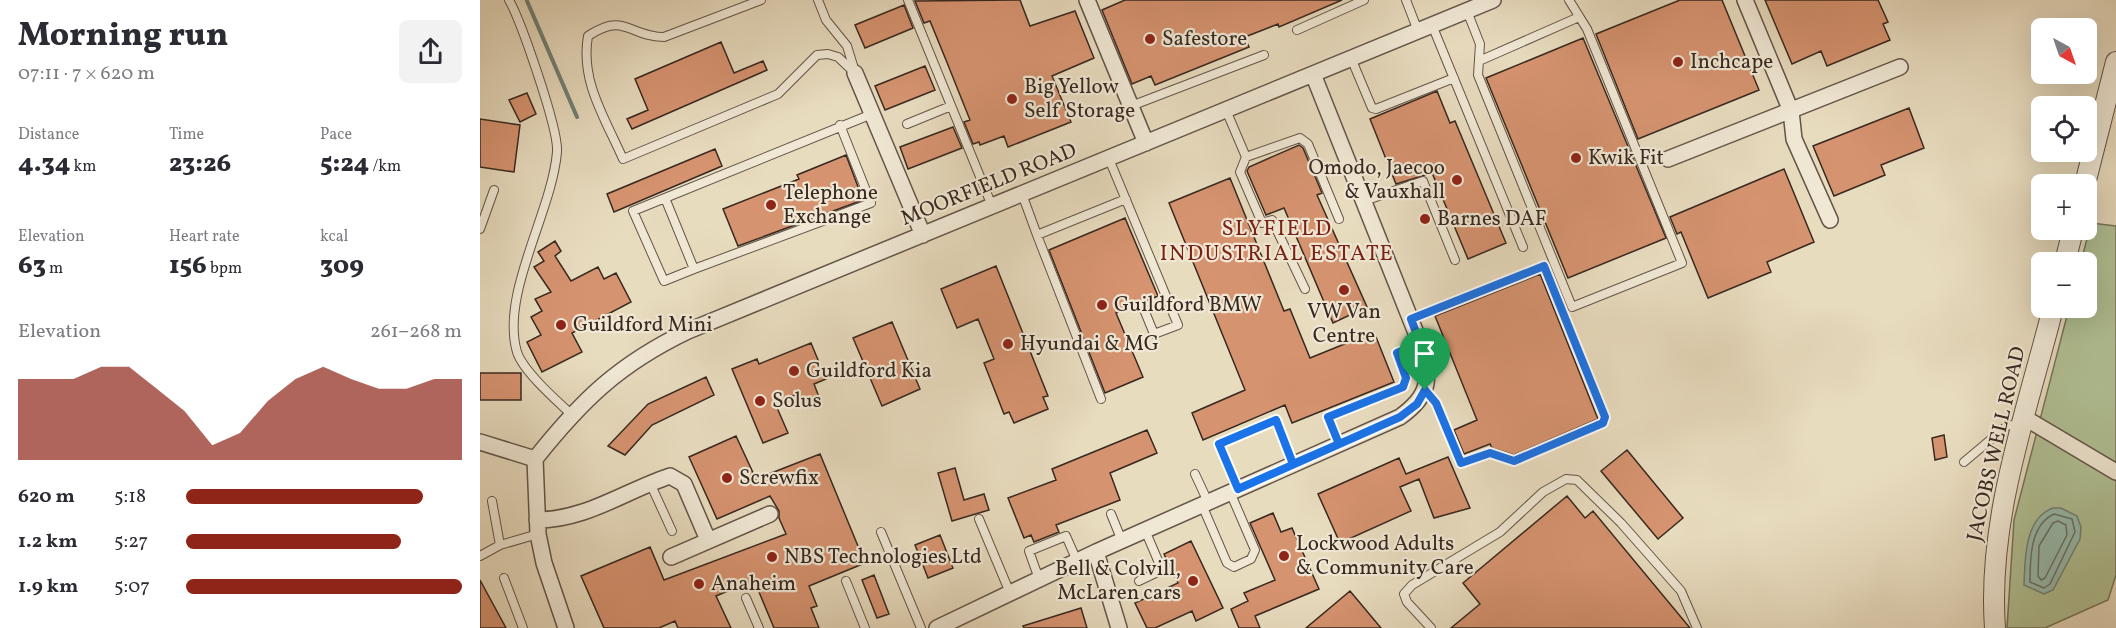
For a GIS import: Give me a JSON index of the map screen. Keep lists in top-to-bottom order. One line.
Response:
{"streets":{"street":["MOORFIELD ROAD","JACOBS WELL ROAD"]},"districts":["SLYFIELD INDUSTRIAL ESTATE"],"places":["Safestore","Inchcape","Big Yellow Self Storage","Kwik Fit","Omodo, Jaecoo & Vauxhall","Telephone Exchange","Barnes DAF","VW Van Centre","Guildford BMW","Guildford Mini","Hyundai & MG","Guildford Kia","Solus","Screwfix","Lockwood Adults & Community Care","NBS Technologies Ltd","Bell & Colvill, McLaren cars","Anaheim"],"north":"bottom right","page":{"heading":["Morning run","07:11 · 7 × 620 m"],"map_buttons":["+","−"],"stats":[["Distance","4.34 km"],["Time","23:26"],["Pace","5:24 /km"],["Elevation","63 m"],["Heart rate","156 bpm"],["kcal","309"]],"chart":["Elevation","261–268 m"],"list":[{"name":"620 m","note":"5:18"},{"name":"1.2 km","note":"5:27"},{"name":"1.9 km","note":"5:07"}]}}
